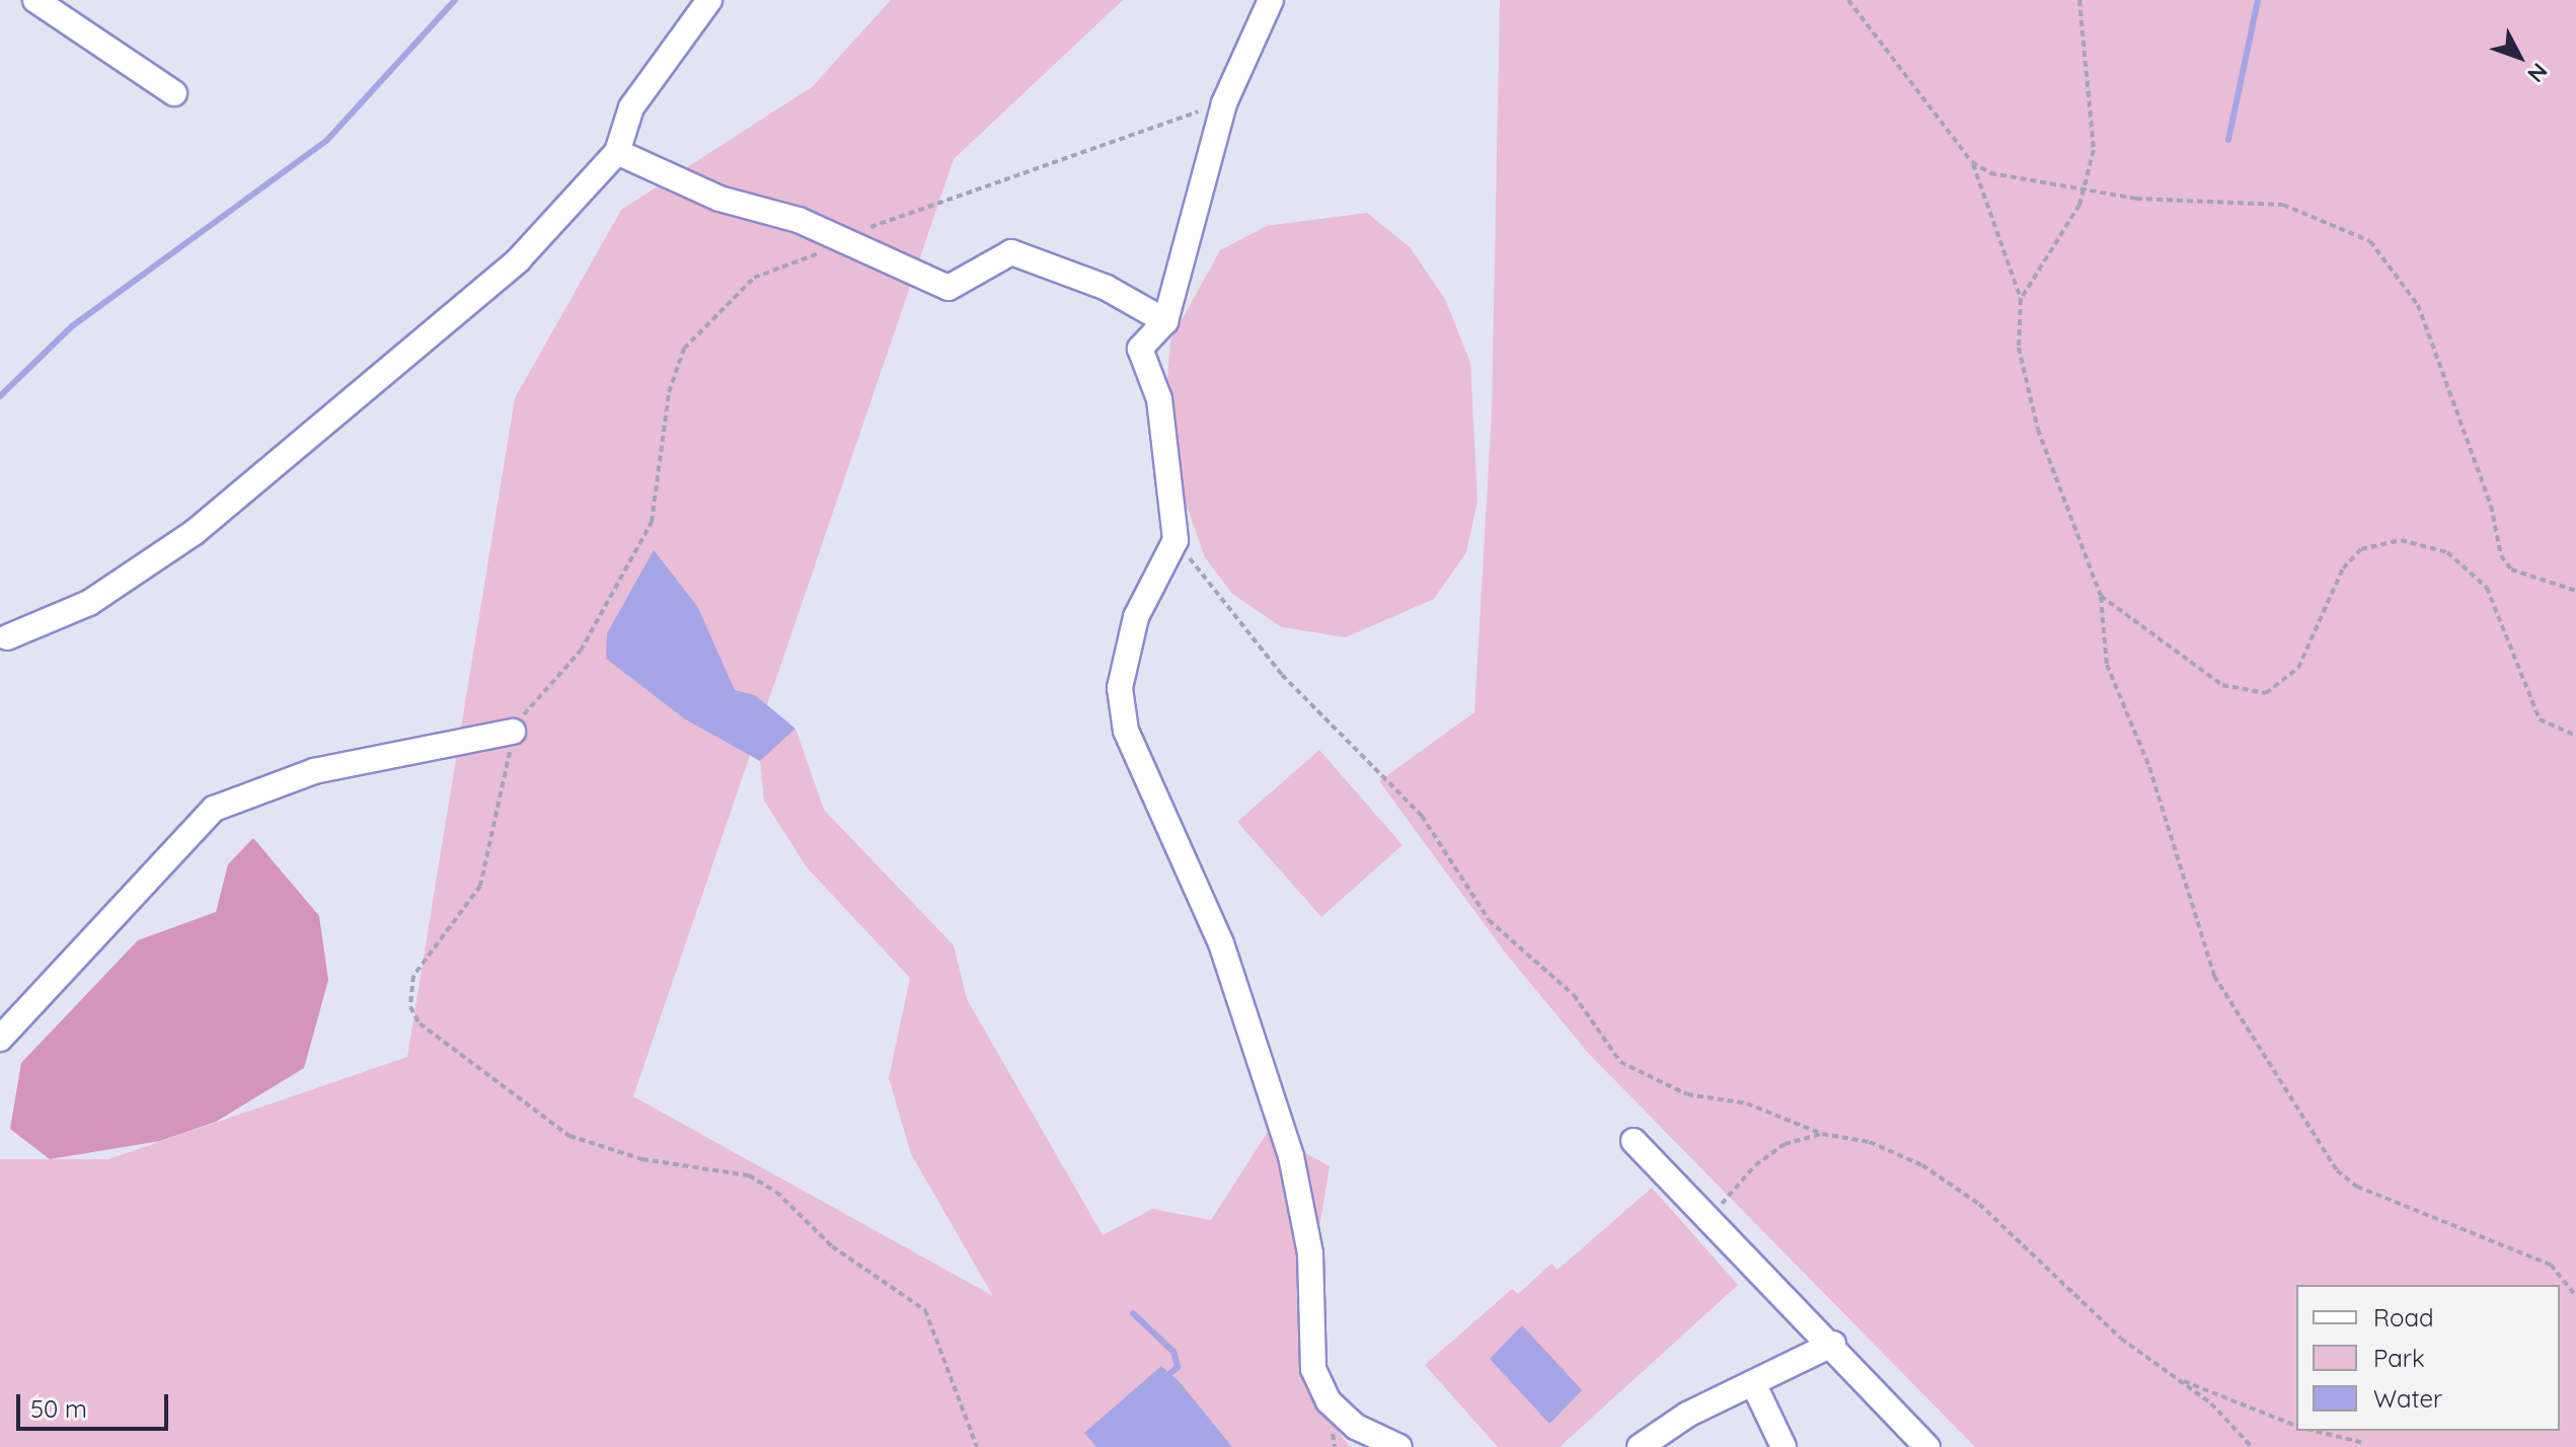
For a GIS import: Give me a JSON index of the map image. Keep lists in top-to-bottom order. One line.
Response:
{"legend":["Road","Park","Water"],"scale_bar":"50 m","north":"bottom right"}
